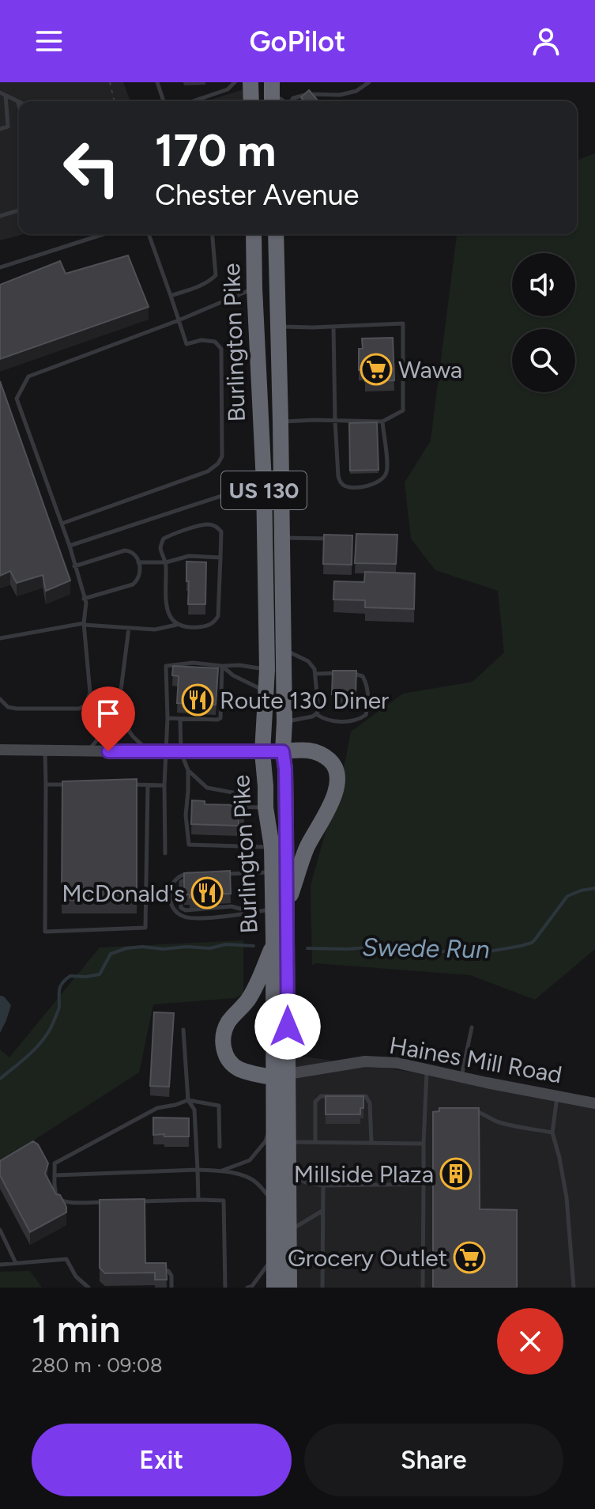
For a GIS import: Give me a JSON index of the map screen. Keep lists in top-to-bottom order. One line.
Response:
{"streets":{"highway":["Burlington Pike","US 130"],"street":["Haines Mill Road"]},"crossings":[["Burlington Pike","Haines Mill Road"]],"water":["Swede Run"],"places":{"supermarket":["Wawa","Grocery Outlet"],"restaurant":["Route 130 Diner","McDonald's"],"building":["Millside Plaza"]},"page":{"header":"GoPilot","turn":["170 m","Chester Avenue"],"heading":["1 min","280 m · 09:08"],"buttons":["Exit","Share"]}}
